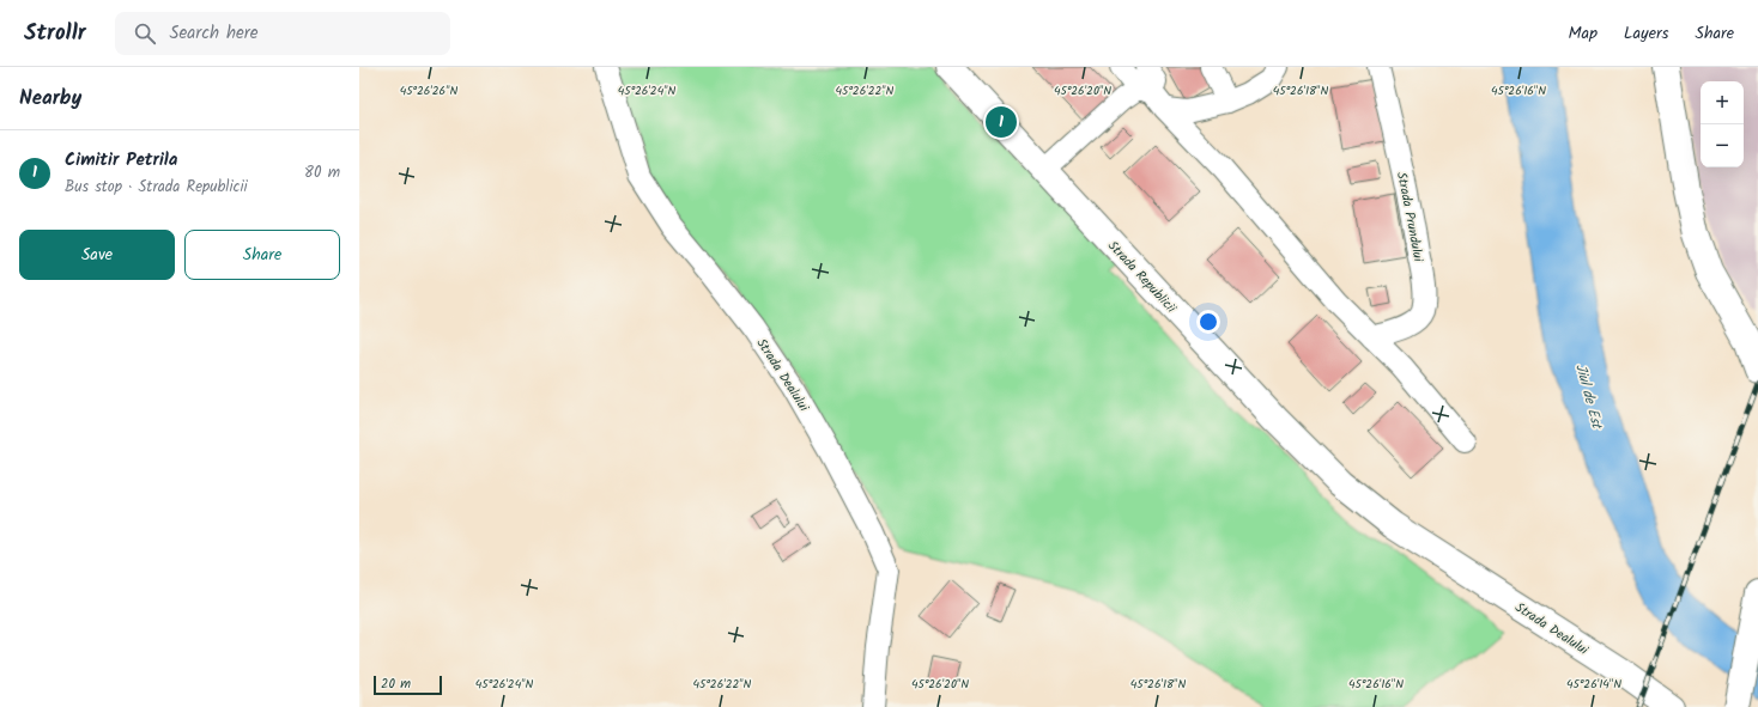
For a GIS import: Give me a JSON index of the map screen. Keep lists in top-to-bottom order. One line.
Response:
{"streets":{"main road":["Strada Republicii","Strada Dealului"],"street":["Strada Prundului"]},"crossings":[["Strada Republicii","Strada Dealului"]],"water":["Jiul de Est"],"scale_bar":"20 m","page":{"header":"Strollr","search":"Search here","nav":["Map","Layers","Share"],"heading":"Nearby","map_buttons":["+","−"],"pins":"1","list":[{"mark":"1","name":"Cimitir Petrila","note":"Bus stop · Strada Republicii","value":"80 m"}],"buttons":["Save","Share"],"scale":"20 m"},"coordinates":["45°26'26\"N","45°26'24\"N","45°26'22\"N","45°26'20\"N","45°26'18\"N","45°26'16\"N","45°26'14\"N"]}
